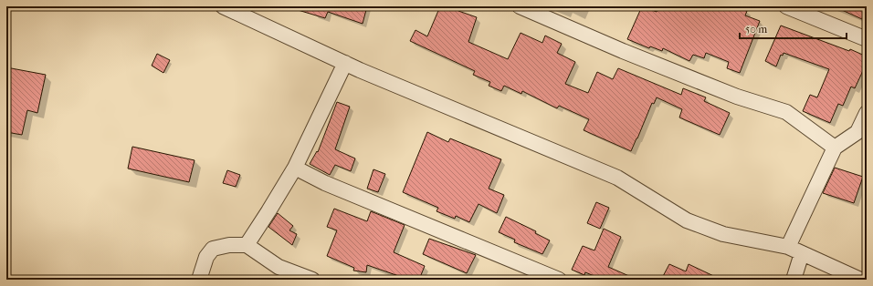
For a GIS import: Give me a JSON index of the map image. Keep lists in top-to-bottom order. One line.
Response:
{"scale_bar":"50 m"}
